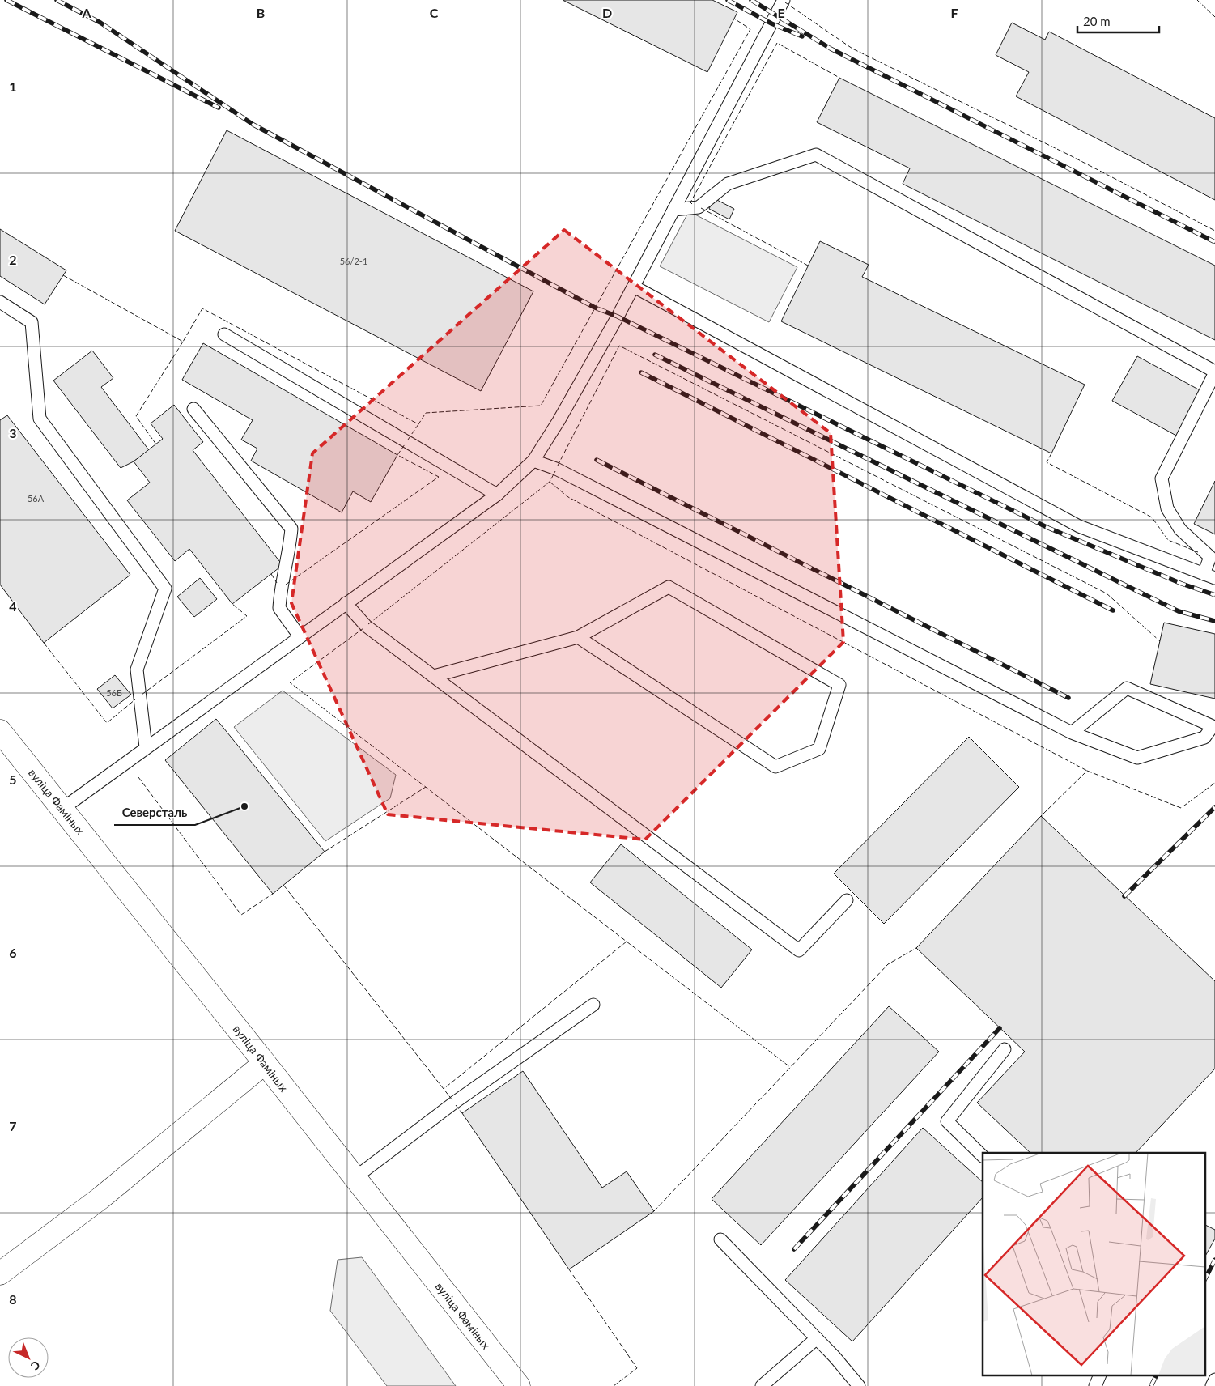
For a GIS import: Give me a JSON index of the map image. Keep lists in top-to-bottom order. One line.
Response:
{"streets":{"main road":["вуліца Фаміных"]},"places":["Северсталь"],"house_numbers":["56/2-1","56А","56Б"],"scale_bar":"20 m","north":"bottom right","grid":{"columns":["A","B","C","D","E","F"],"rows":["1","2","3","4","5","6","7","8"]}}
